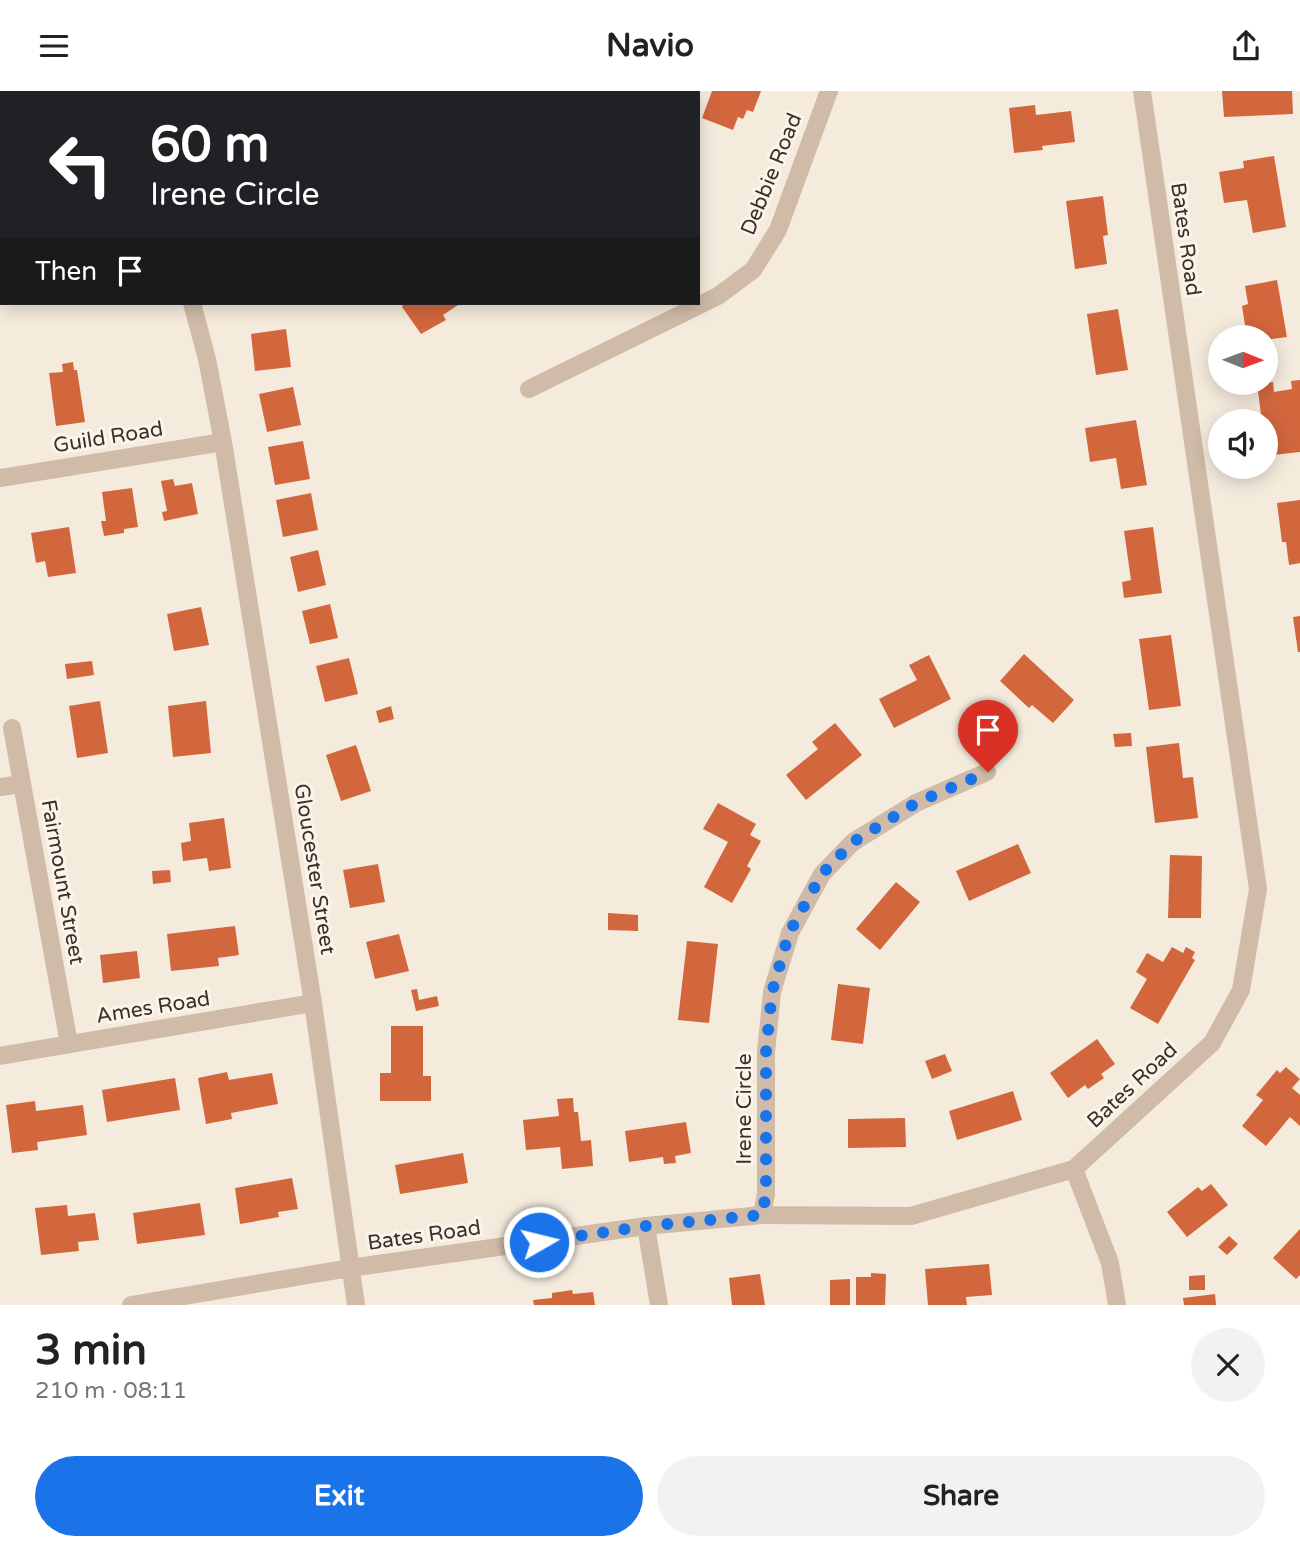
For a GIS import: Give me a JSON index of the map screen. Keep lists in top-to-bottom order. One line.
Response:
{"streets":{"street":["Debbie Road","Bates Road","Guild Road","Gloucester Street","Fairmount Street","Ames Road","Irene Circle"]},"crossings":[["Bates Road","Gloucester Street"],["Bates Road","Irene Circle"],["Guild Road","Gloucester Street"],["Gloucester Street","Ames Road"],["Fairmount Street","Ames Road"]],"north":"right","page":{"header":"Navio","turn":["60 m","Irene Circle"],"then":"Then","heading":["3 min","210 m · 08:11"],"buttons":["Exit","Share"]}}
